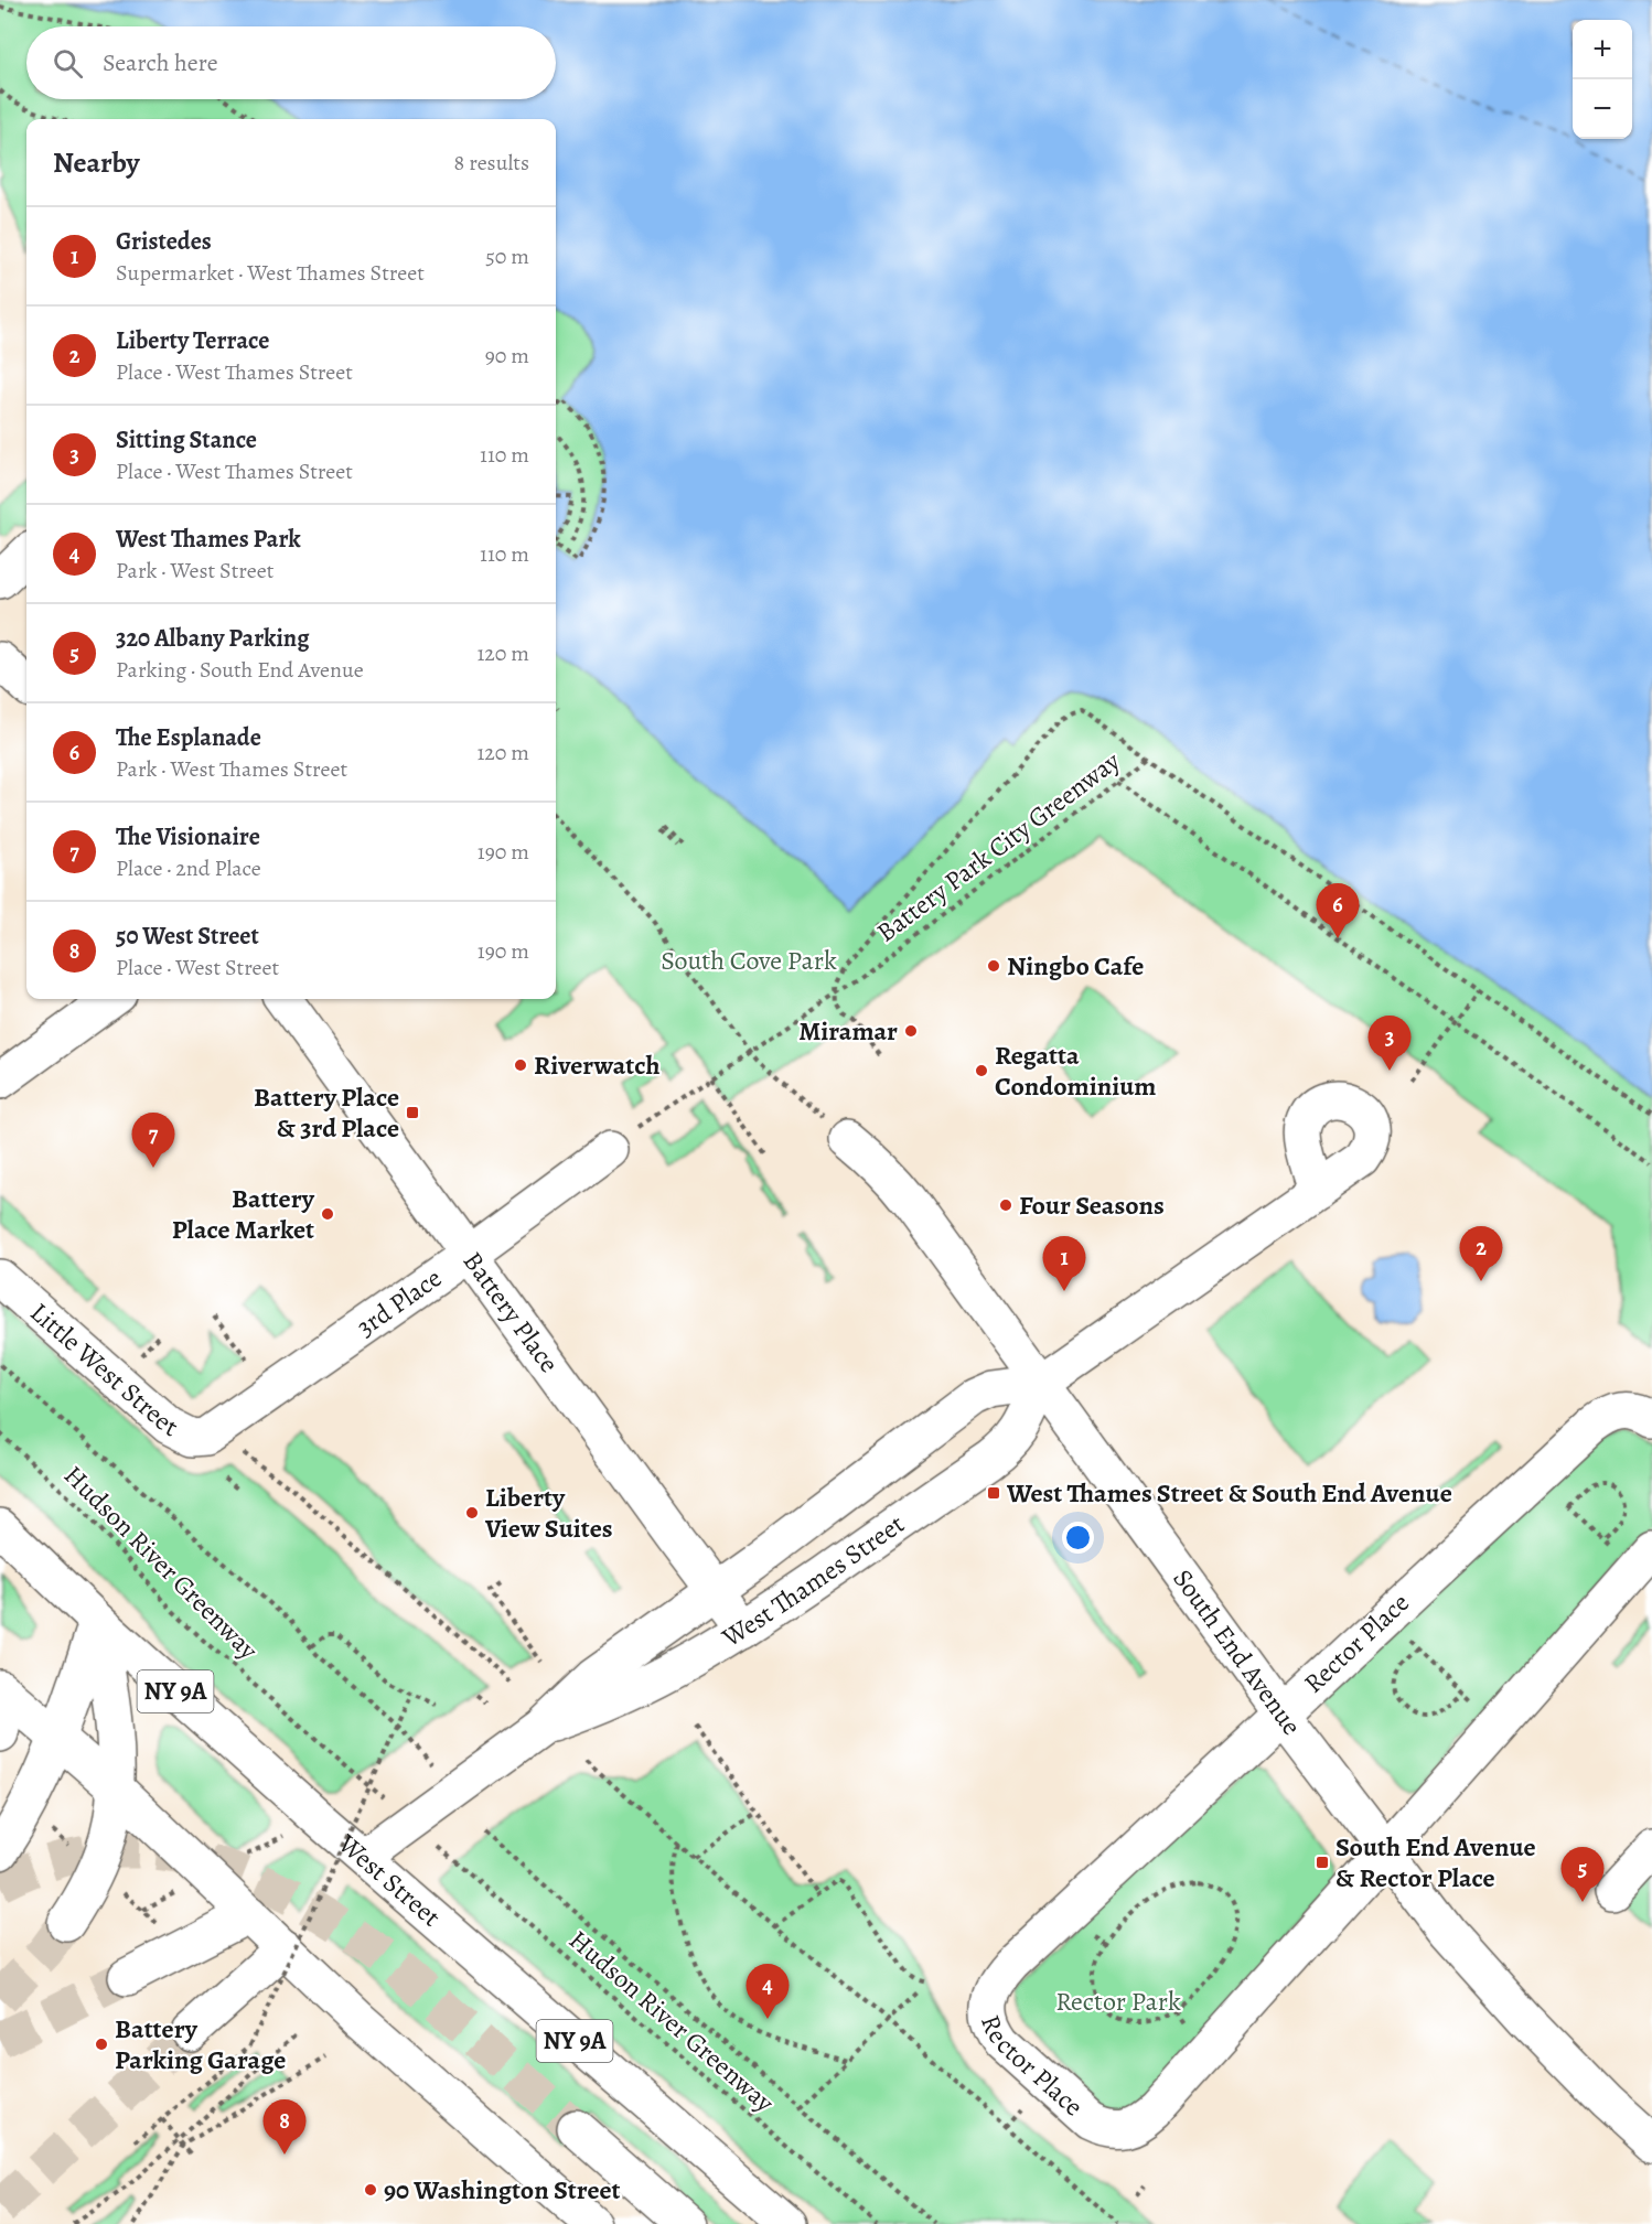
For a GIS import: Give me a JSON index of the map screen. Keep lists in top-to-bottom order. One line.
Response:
{"streets":{"main road":["3rd Place","Battery Place","Little West Street","West Thames Street","Rector Place","South End Avenue","NY 9A","West Street"],"path":["Battery Park City Greenway","Hudson River Greenway"]},"crossings":[["3rd Place","Battery Place"],["3rd Place","Little West Street"],["Battery Place","West Thames Street"],["West Thames Street","South End Avenue"],["West Thames Street","West Street"],["Rector Place","South End Avenue"]],"parks":["South Cove Park","Rector Park"],"places":{"other":["Ningbo Cafe","Miramar","Riverwatch","Regatta Condominium","Four Seasons","Battery Place Market","Liberty View Suites","Battery Parking Garage","90 Washington Street"],"transit":["Battery Place & 3rd Place","West Thames Street & South End Avenue","South End Avenue & Rector Place"]},"page":{"map_buttons":["+","−"],"search":"Search here","heading":["Nearby","8 results"],"list":[{"mark":"1","name":"Gristedes","note":"Supermarket · West Thames Street","value":"50 m"},{"mark":"2","name":"Liberty Terrace","note":"Place · West Thames Street","value":"90 m"},{"mark":"3","name":"Sitting Stance","note":"Place · West Thames Street","value":"110 m"},{"mark":"4","name":"West Thames Park","note":"Park · West Street","value":"110 m"},{"mark":"5","name":"320 Albany Parking","note":"Parking · South End Avenue","value":"120 m"},{"mark":"6","name":"The Esplanade","note":"Park · West Thames Street","value":"120 m"},{"mark":"7","name":"The Visionaire","note":"Place · 2nd Place","value":"190 m"},{"mark":"8","name":"50 West Street","note":"Place · West Street","value":"190 m"}],"pins":["6","3","7","2","1","5","4","8"]}}
